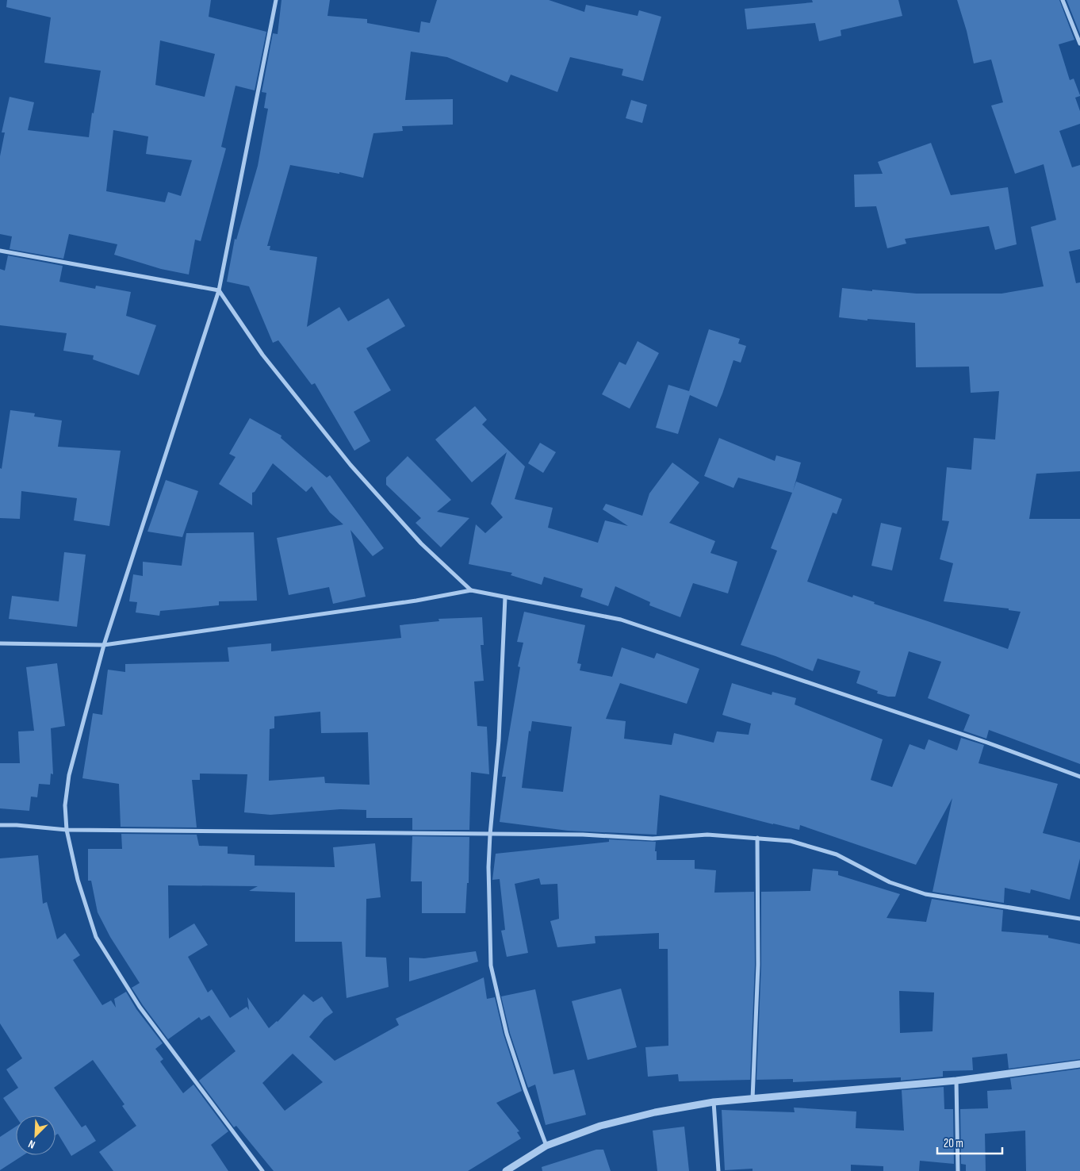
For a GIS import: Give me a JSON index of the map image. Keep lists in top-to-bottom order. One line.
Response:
{"scale_bar":"20 m","north":"bottom left"}
